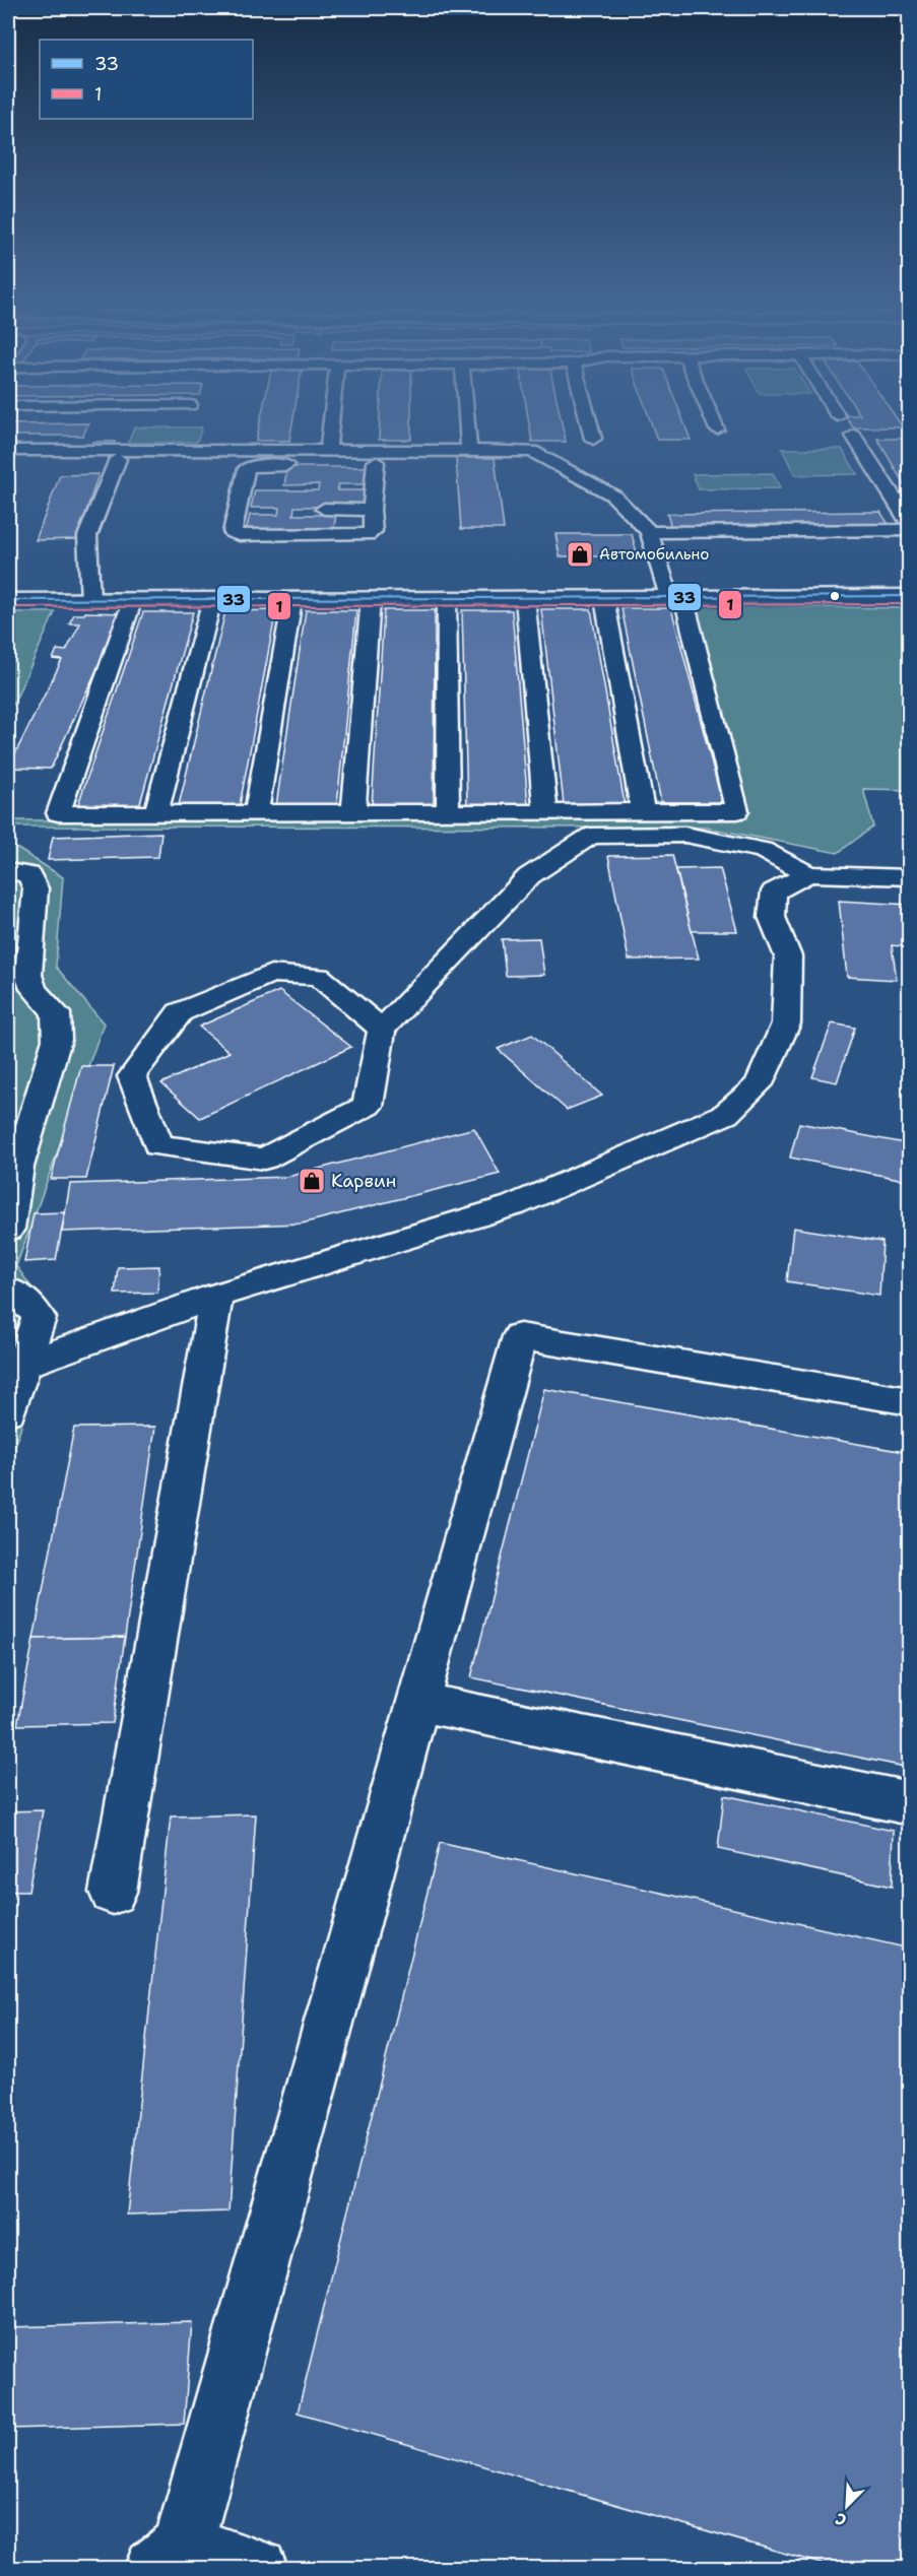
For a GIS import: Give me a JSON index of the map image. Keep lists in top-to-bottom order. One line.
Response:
{"places":{"shop":["Автомобильно","Карвин"]},"lines":["transit line 33","transit line 1"],"legend":["33","1"],"north":"bottom left"}
